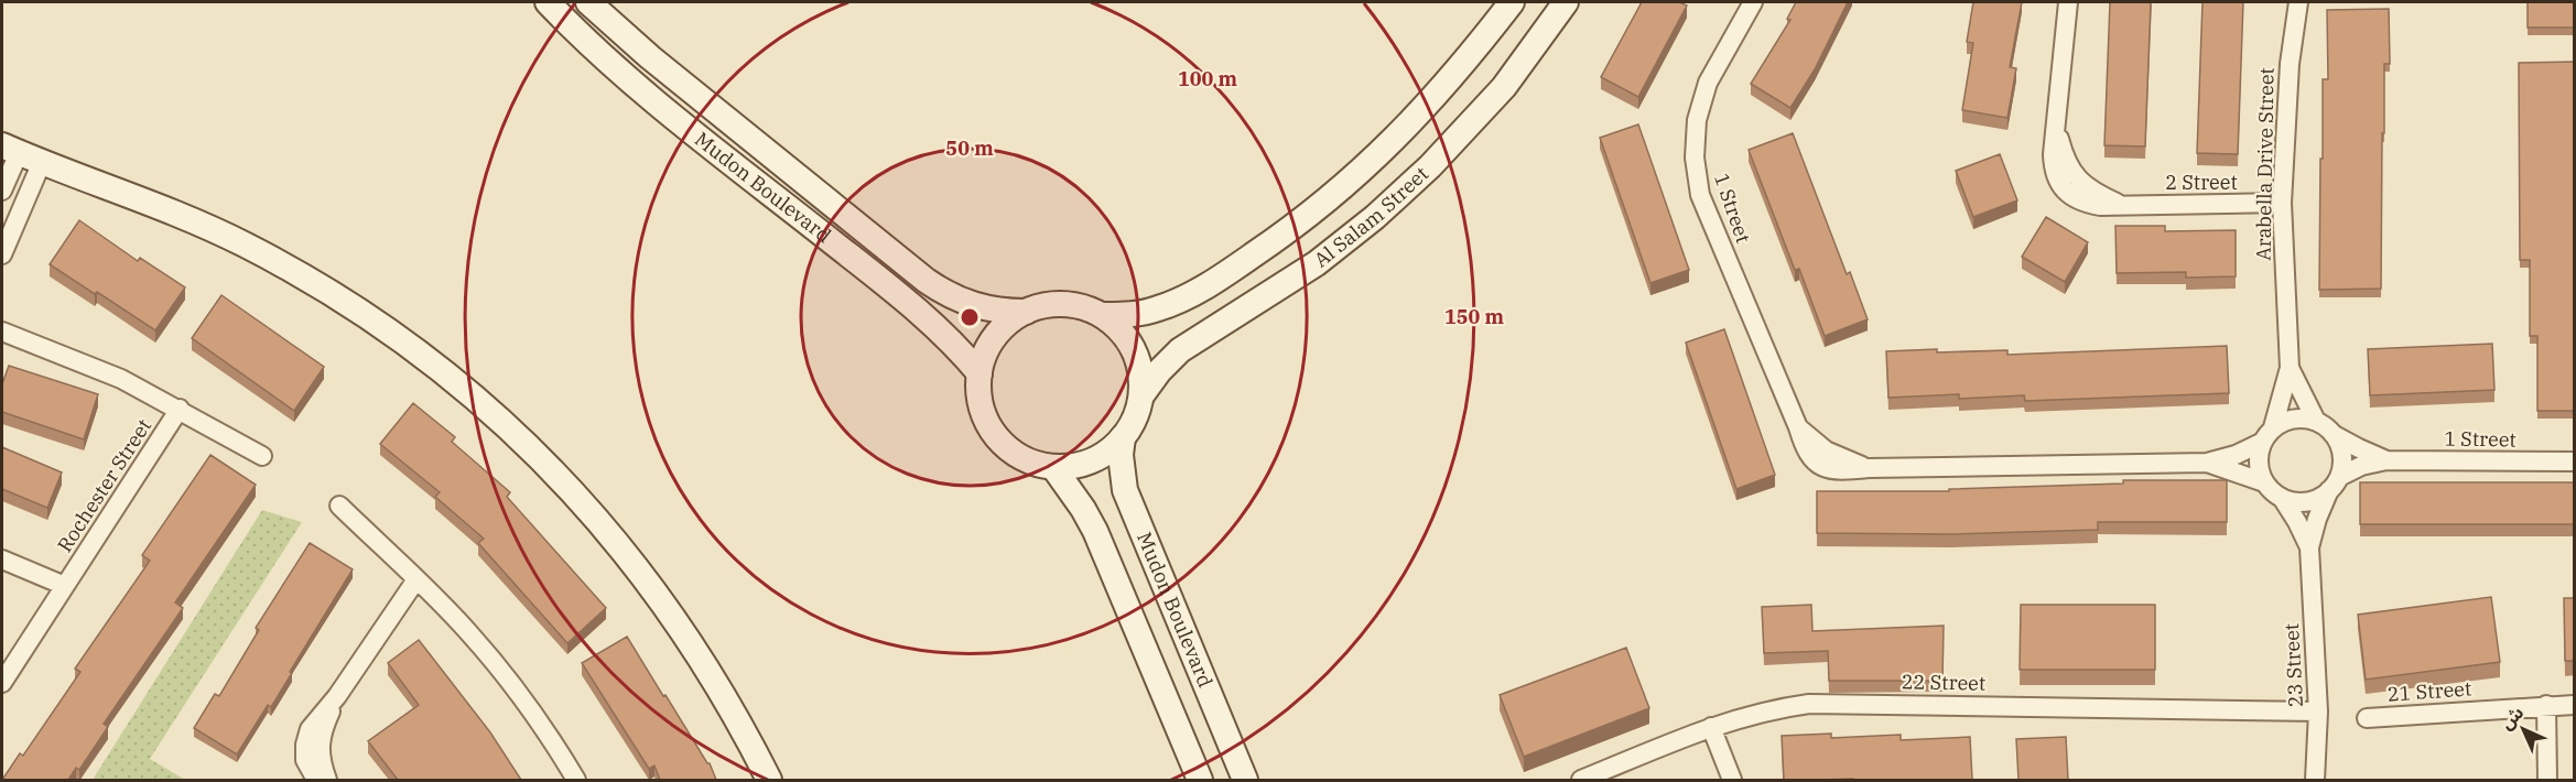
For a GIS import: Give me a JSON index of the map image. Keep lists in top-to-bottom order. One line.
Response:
{"streets":{"street":["Arabella Drive Street","2 Street","Mudon Boulevard","1 Street","Al Salam Street","Rochester Street","23 Street","22 Street","21 Street"]},"crossings":[["Arabella Drive Street","2 Street"],["Mudon Boulevard","Al Salam Street"],["23 Street","22 Street"]],"north":"top left","rings":["100 m","50 m","150 m"]}
